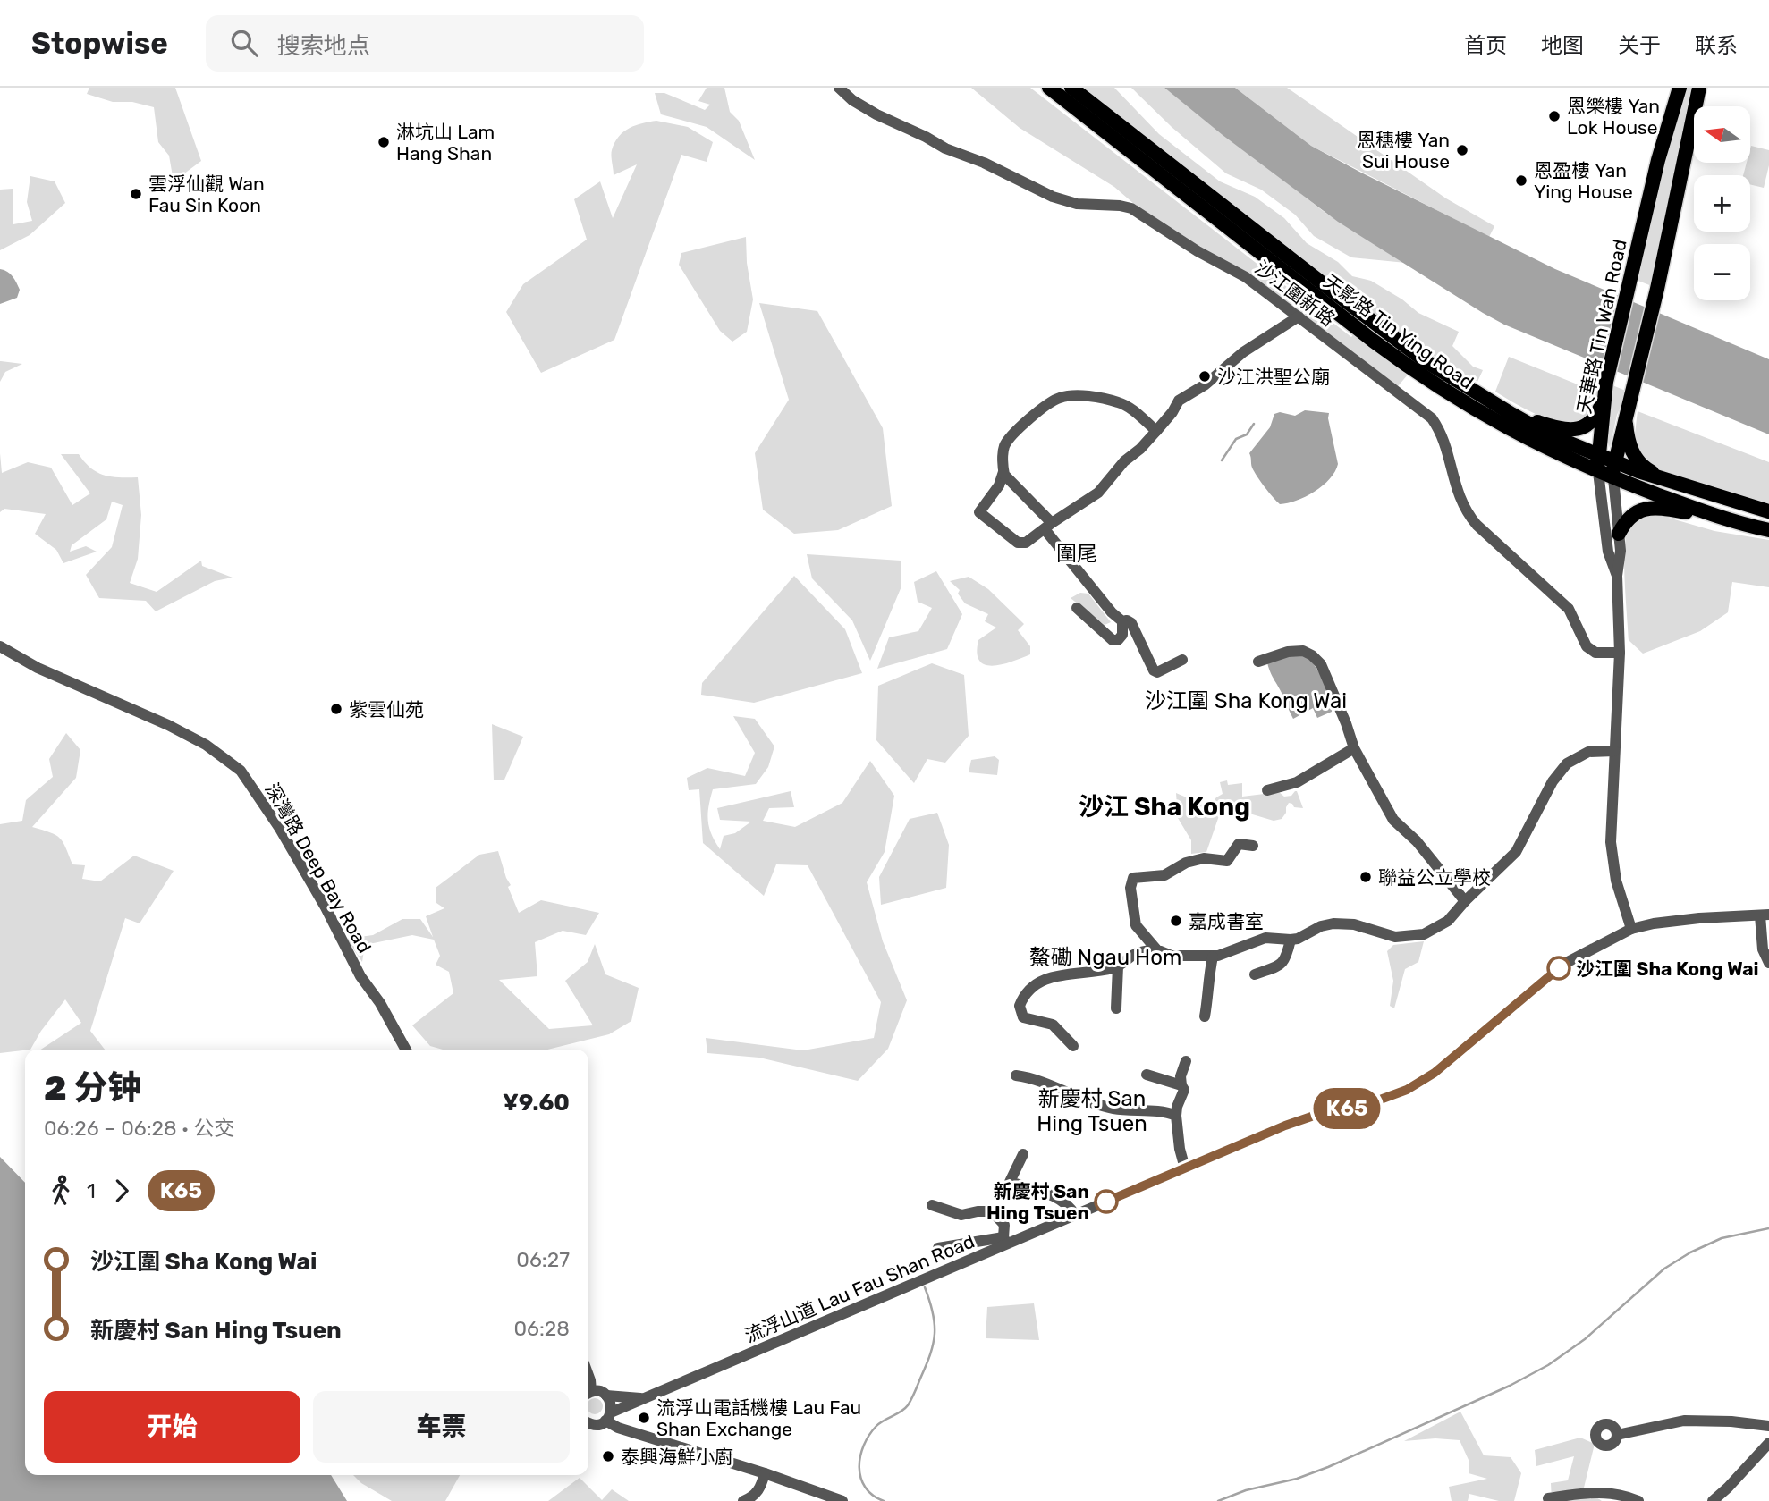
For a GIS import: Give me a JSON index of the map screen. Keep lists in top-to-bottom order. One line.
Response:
{"streets":{"main road":["天華路 Tin Wah Road","天影路 Tin Ying Road"],"street":["沙江圍新路","深灣路 Deep Bay Road","流浮山道 Lau Fau Shan Road"]},"crossings":[["沙江圍新路","天華路 Tin Wah Road"],["天華路 Tin Wah Road","天影路 Tin Ying Road"],["天華路 Tin Wah Road","流浮山道 Lau Fau Shan Road"]],"districts":["圍尾","沙江圍 Sha Kong Wai","沙江 Sha Kong","鰲磡 Ngau Hom","新慶村 San Hing Tsuen"],"places":["恩樂樓 Yan Lok House","淋坑山 Lam Hang Shan","恩穗樓 Yan Sui House","恩盈樓 Yan Ying House","雲浮仙觀 Wan Fau Sin Koon","沙江洪聖公廟","紫雲仙苑","聯益公立學校","嘉成書室","沙江圍 Sha Kong Wai","新慶村 San Hing Tsuen","流浮山電話機樓 Lau Fau Shan Exchange","泰興海鮮小廚"],"lines":["bus line K65"],"north":"left","page":{"header":"Stopwise","search":"搜索地点","nav":["首页","地图","关于","联系"],"on_map":"K65","map_buttons":["+","−"],"heading":["2 分钟","06:26 – 06:28 · 公交","¥9.60"],"legs":["1","K65"],"list":[{"name":"沙江圍 Sha Kong Wai","value":"06:27"},{"name":"新慶村 San Hing Tsuen","value":"06:28"}],"buttons":["开始","车票"]}}
